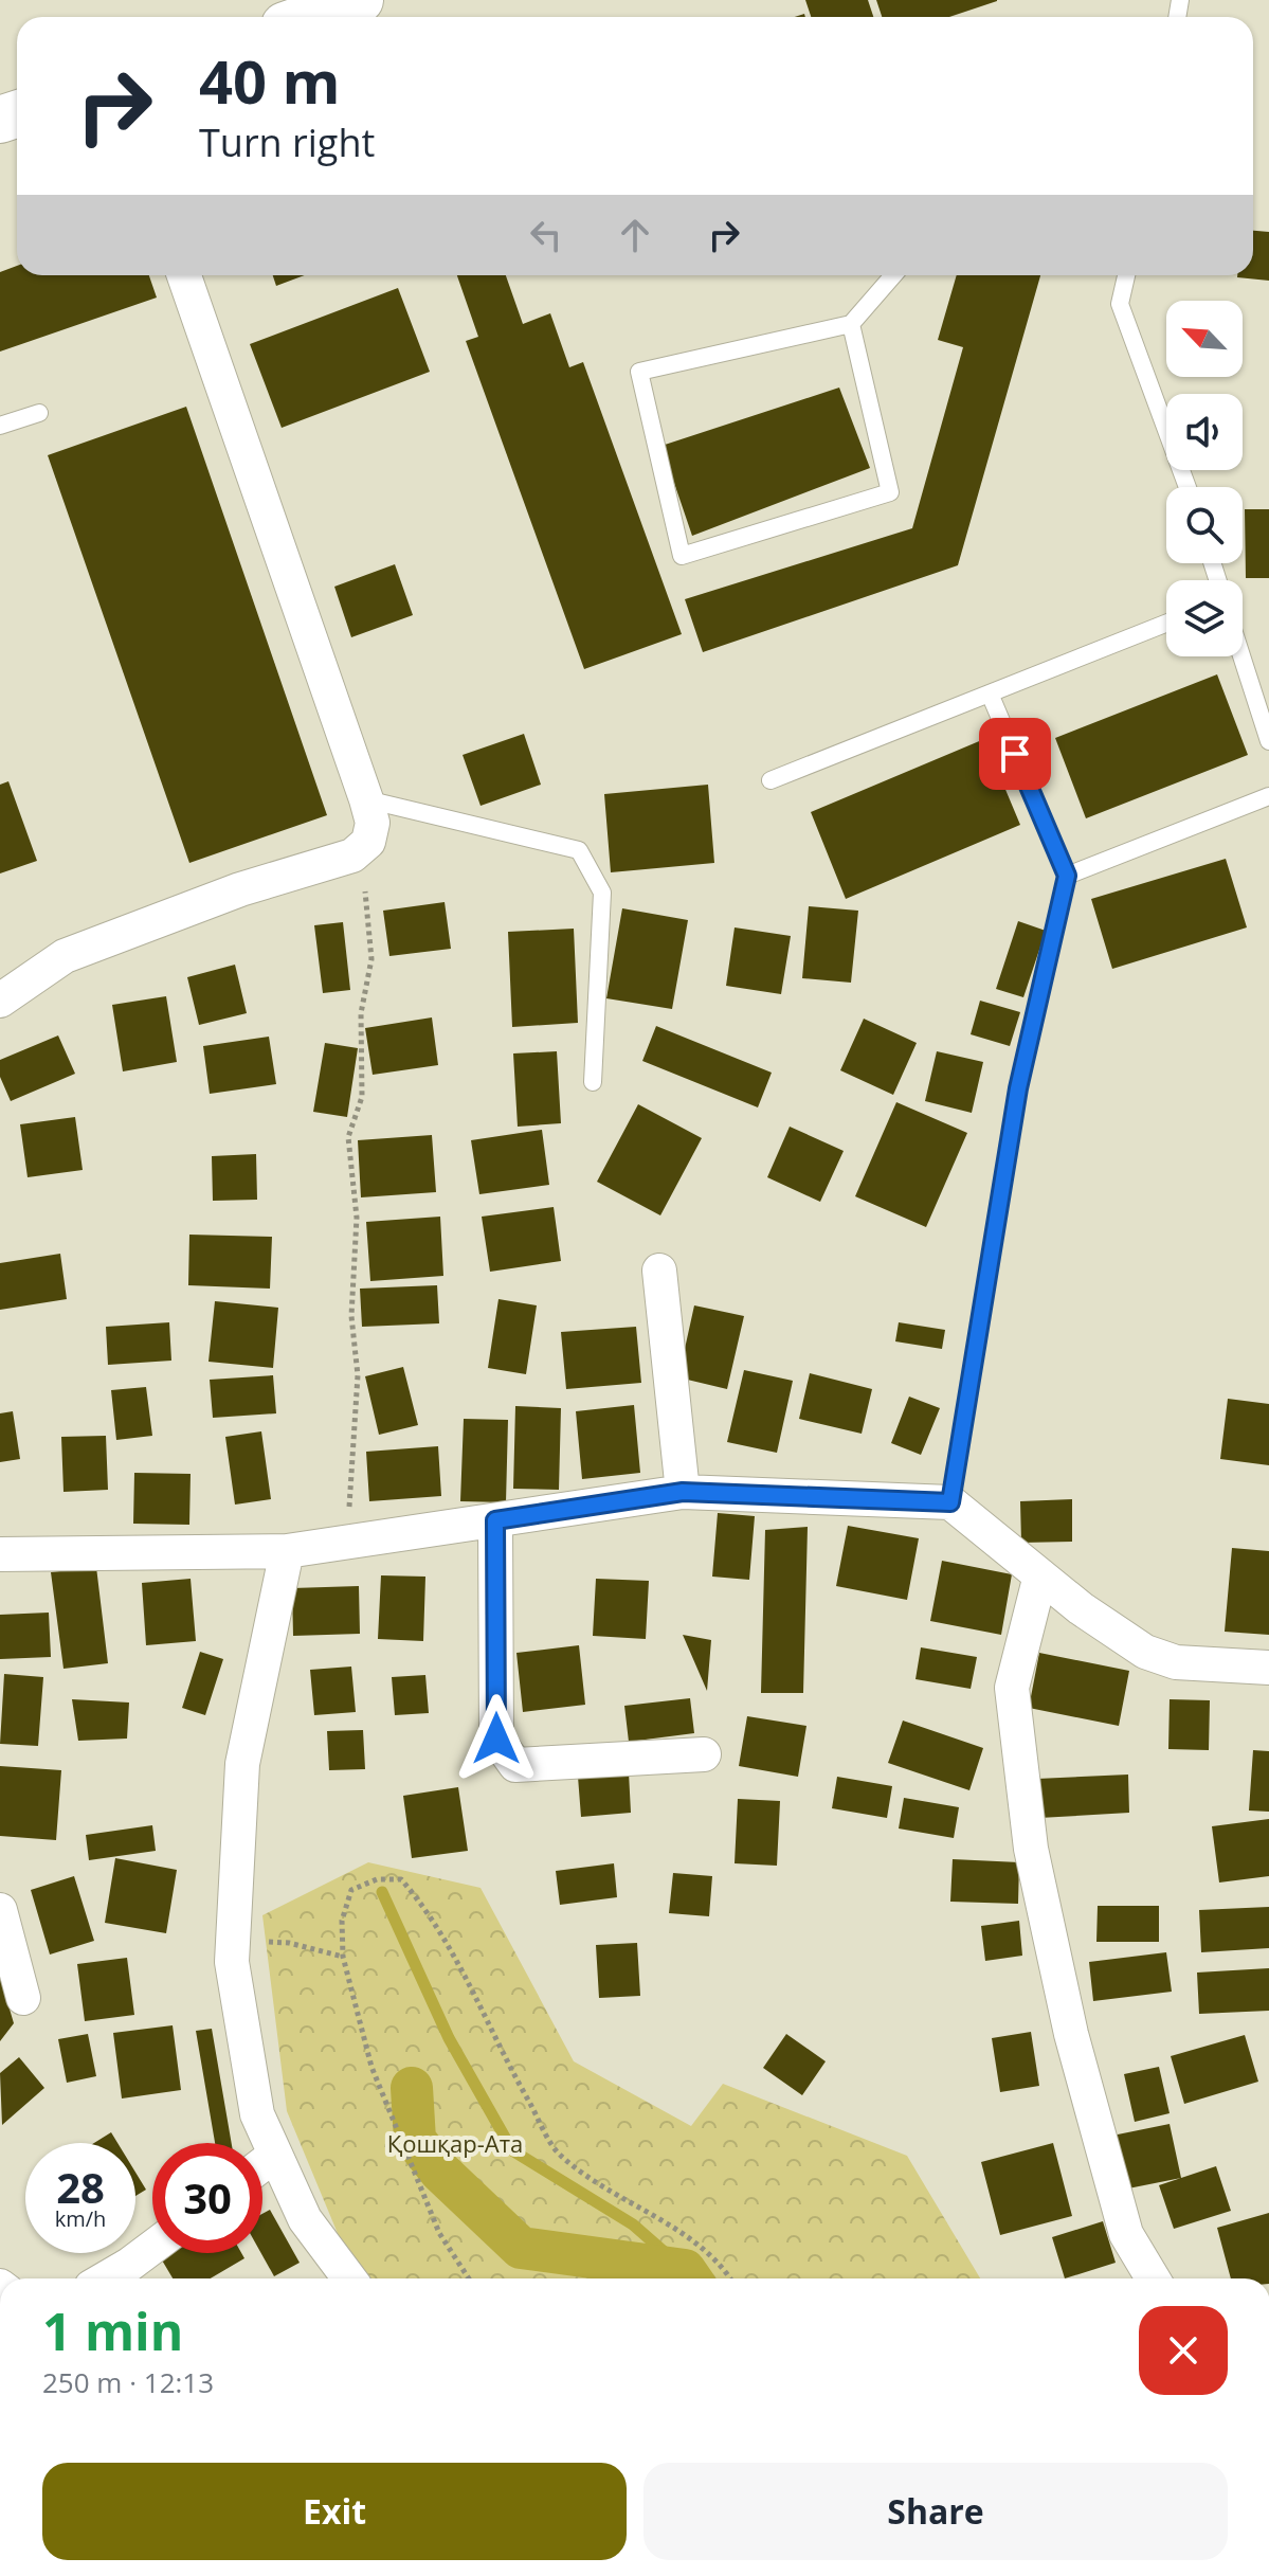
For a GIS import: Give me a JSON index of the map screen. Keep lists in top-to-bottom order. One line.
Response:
{"parks":["Қошқар-Ата"],"north":"top left","page":{"turn":["40 m","Turn right"],"speed":"28 km/h","limit":"30","heading":["1 min","250 m · 12:13"],"buttons":["Exit","Share"]}}
